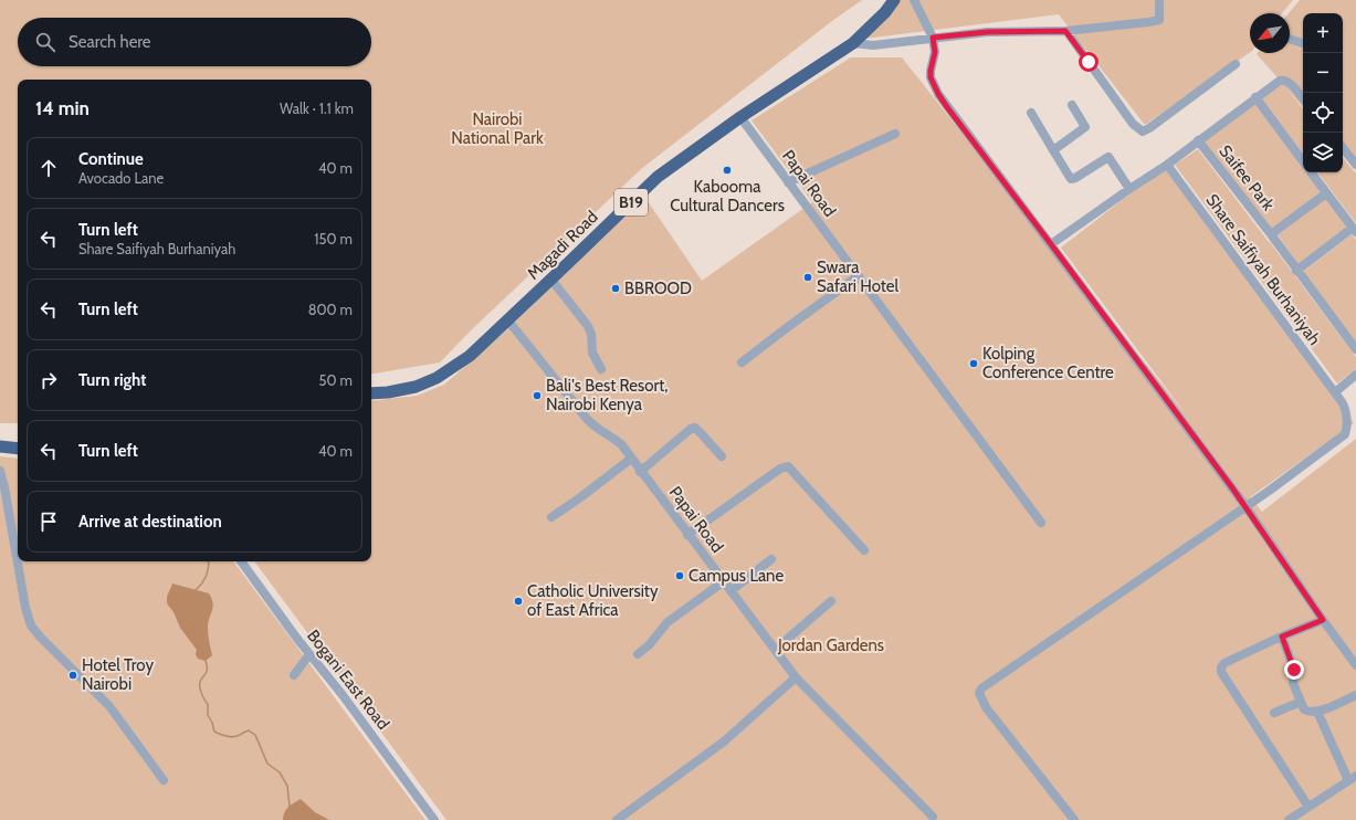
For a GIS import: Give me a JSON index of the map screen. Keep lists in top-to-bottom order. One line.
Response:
{"streets":{"highway":["B19","Magadi Road"],"street":["Saifee Park","Papai Road","Share Saifiyah Burhaniyah","Bogani East Road"]},"crossings":[["Papai Road","Magadi Road"]],"parks":["Nairobi National Park","Jordan Gardens"],"places":["Kabooma Cultural Dancers","Swara Safari Hotel","BBROOD","Kolping Conference Centre","Bali's Best Resort, Nairobi Kenya","Campus Lane","Catholic University of East Africa","Hotel Troy Nairobi"],"north":"bottom left","page":{"map_buttons":["+","−"],"search":"Search here","heading":["14 min","Walk · 1.1 km"],"list":[["Continue","Avocado Lane","40 m"],["Turn left","Share Saifiyah Burhaniyah","150 m"],["Turn left","800 m"],["Turn right","50 m"],["Turn left","40 m"],"Arrive at destination"]}}
